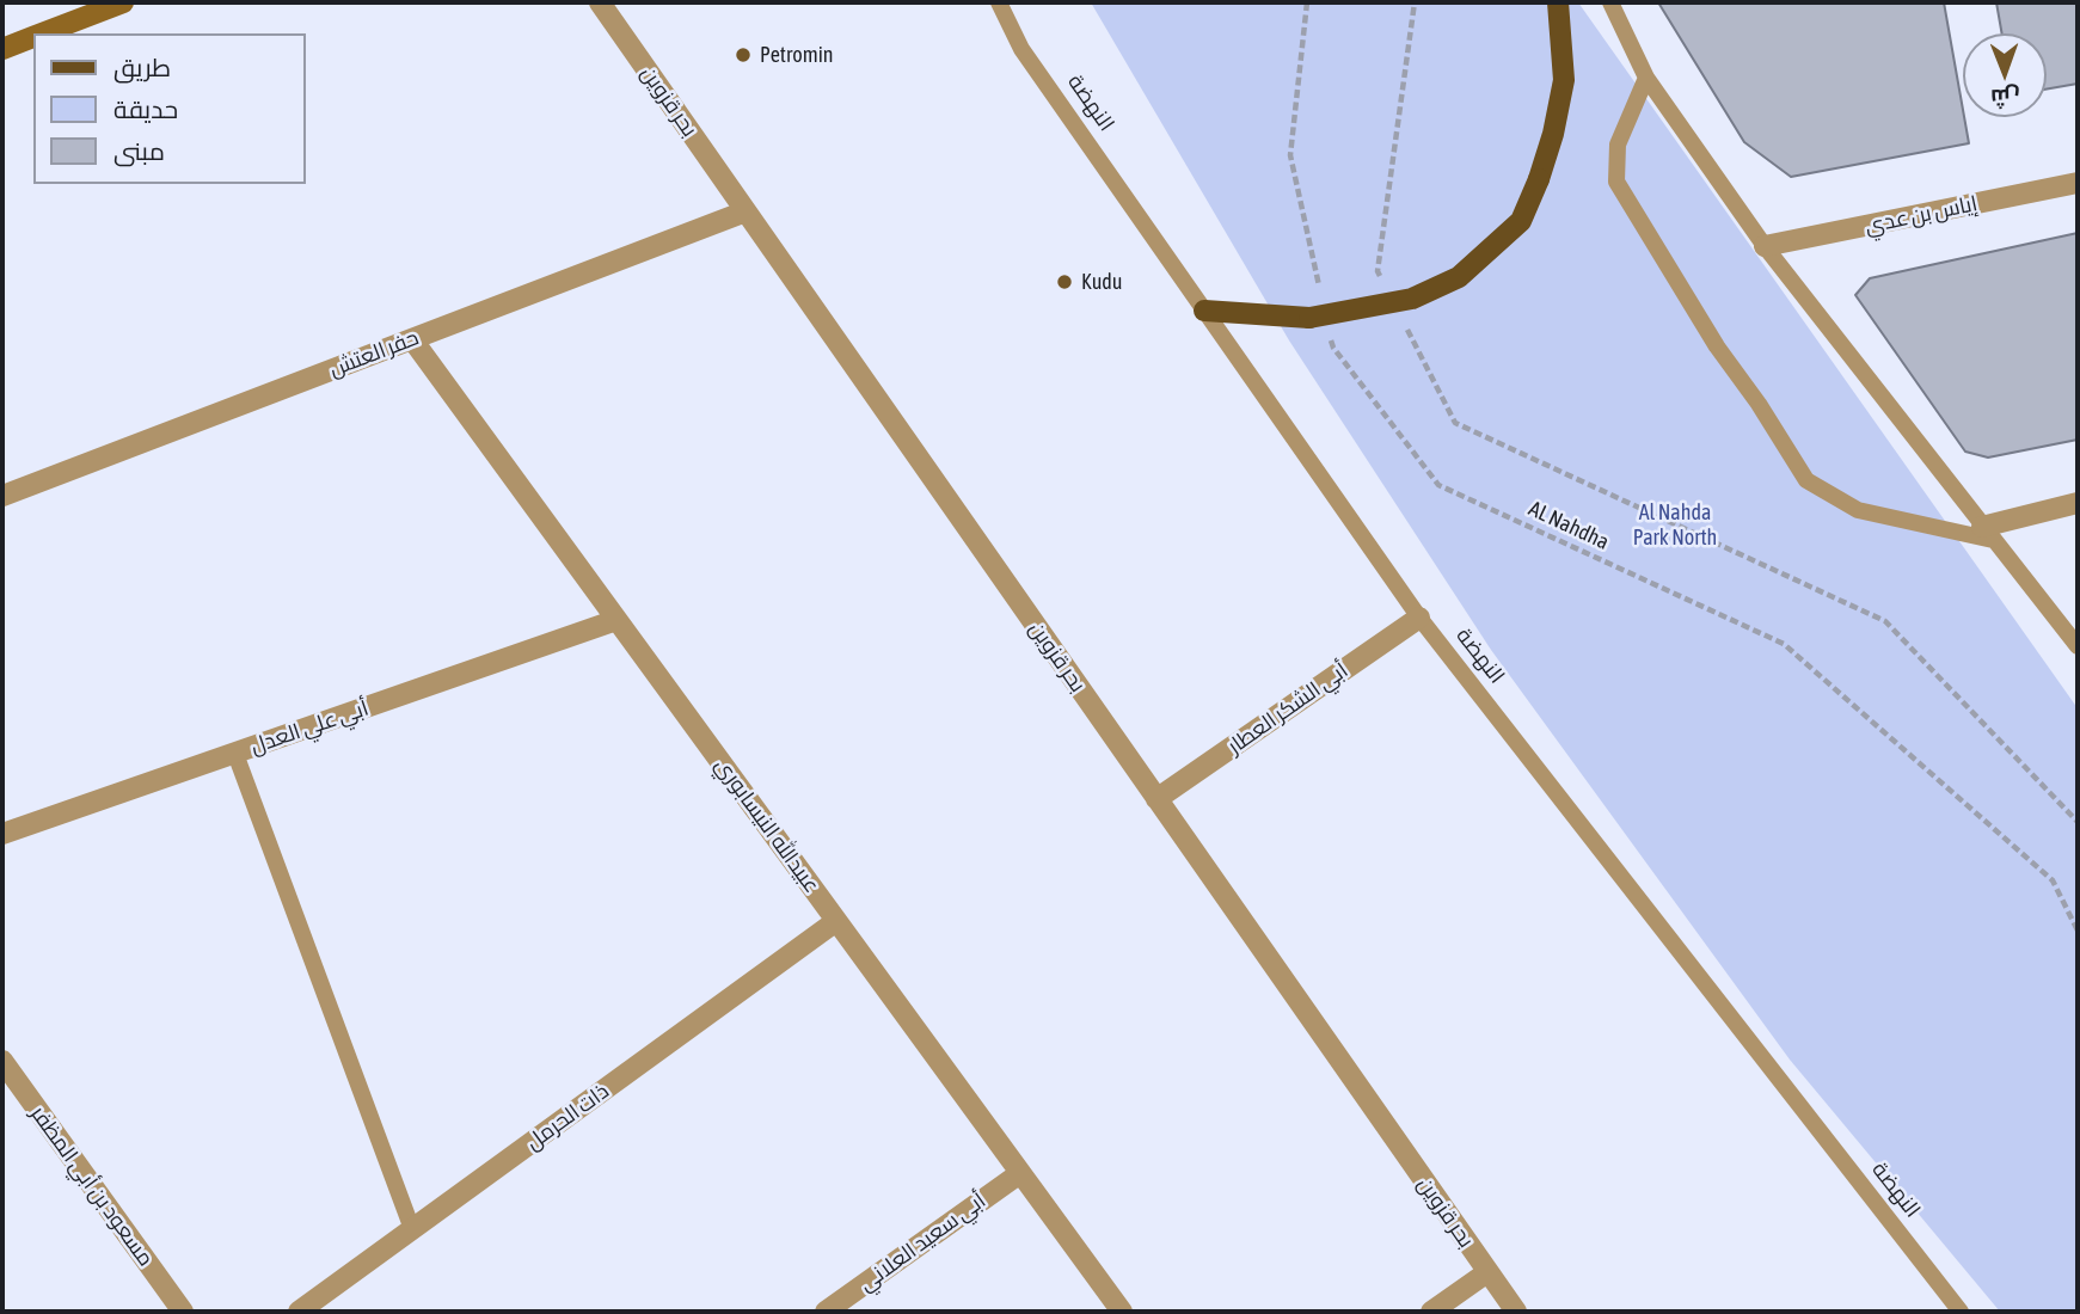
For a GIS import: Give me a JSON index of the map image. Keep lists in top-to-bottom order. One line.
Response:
{"streets":{"street":["بحر قزوين","إياس بن عدي","حفر العتش","أبي الشكر العطار","أبي علي العدل","عبيدالله النيسابوري","ذات الحرمل","مسعود بن أبي المظفر","أبي سعيد العلاني"],"lane":["النهضة"],"path":["AL Nahdha"]},"crossings":[["بحر قزوين","حفر العتش"],["بحر قزوين","أبي الشكر العطار"],["النهضة","أبي الشكر العطار"],["حفر العتش","عبيدالله النيسابوري"],["أبي علي العدل","عبيدالله النيسابوري"],["عبيدالله النيسابوري","ذات الحرمل"],["عبيدالله النيسابوري","أبي سعيد العلاني"]],"parks":["Al Nahda Park North"],"places":["Petromin","Kudu"],"legend":["طريق","حديقة","مبنى"],"north":"bottom"}
